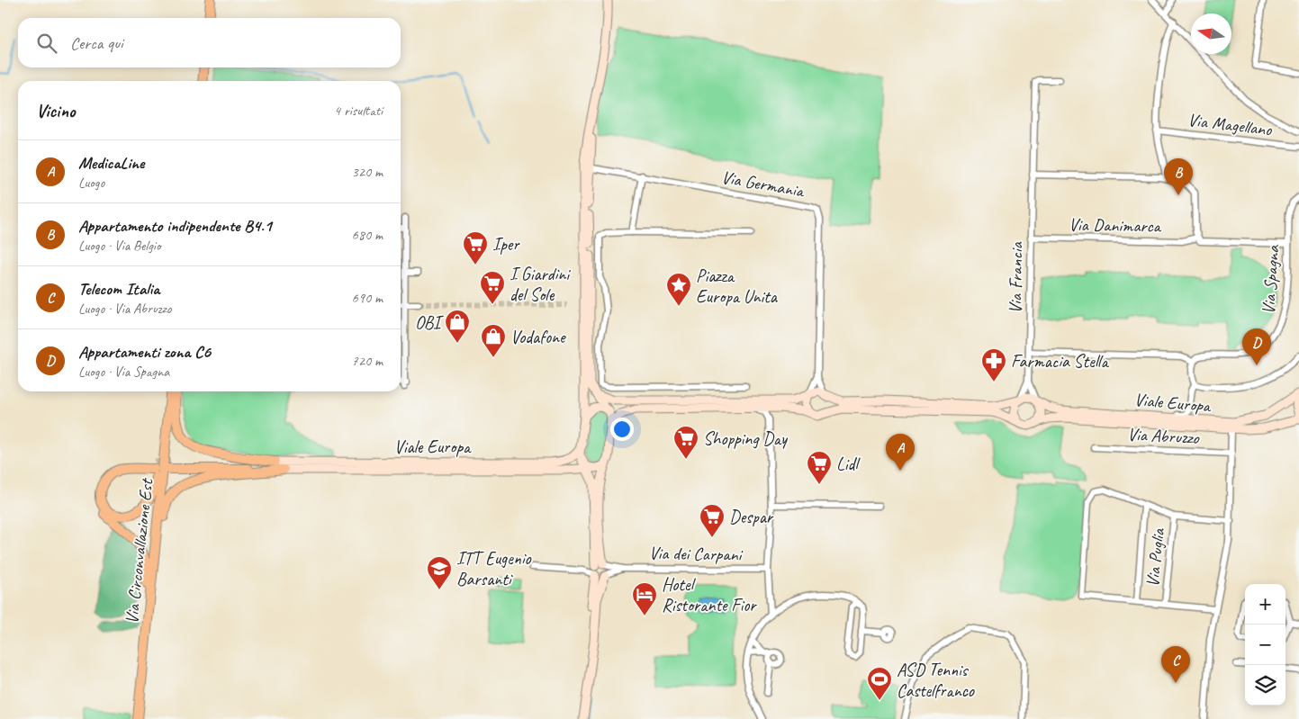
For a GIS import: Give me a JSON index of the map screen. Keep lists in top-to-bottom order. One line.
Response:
{"streets":{"main road":["Via Circonvallazione Est"],"street":["Via Magellano","Via Germania","Via Danimarca","Via Francia","Via Spagna","Viale Europa","Via Abruzzo","Via dei Carpani","Via Puglia"]},"crossings":[["Via Germania","Viale Europa"],["Via Danimarca","Via Francia"],["Via Francia","Viale Europa"]],"places":{"supermarket":["Iper","I Giardini del Sole","Shopping Day","Lidl","Despar"],"place":["Piazza Europa Unita"],"shop":["OBI","Vodafone"],"pharmacy":["Farmacia Stella"],"school or university":["ITT Eugenio Barsanti"],"hotel":["Hotel Ristorante Fior"],"sports":["ASD Tennis Castelfranco"]},"north":"left","page":{"search":"Cerca qui","heading":["Vicino","4 risultati"],"list":[{"mark":"A","name":"MedicaLine","note":"Luogo","value":"320 m"},{"mark":"B","name":"Appartamento indipendente B4.1","note":"Luogo · Via Belgio","value":"680 m"},{"mark":"C","name":"Telecom Italia","note":"Luogo · Via Abruzzo","value":"690 m"},{"mark":"D","name":"Appartamenti zona C6","note":"Luogo · Via Spagna","value":"720 m"}],"pins":["B","D","A","C"],"map_buttons":["+","−"]}}
